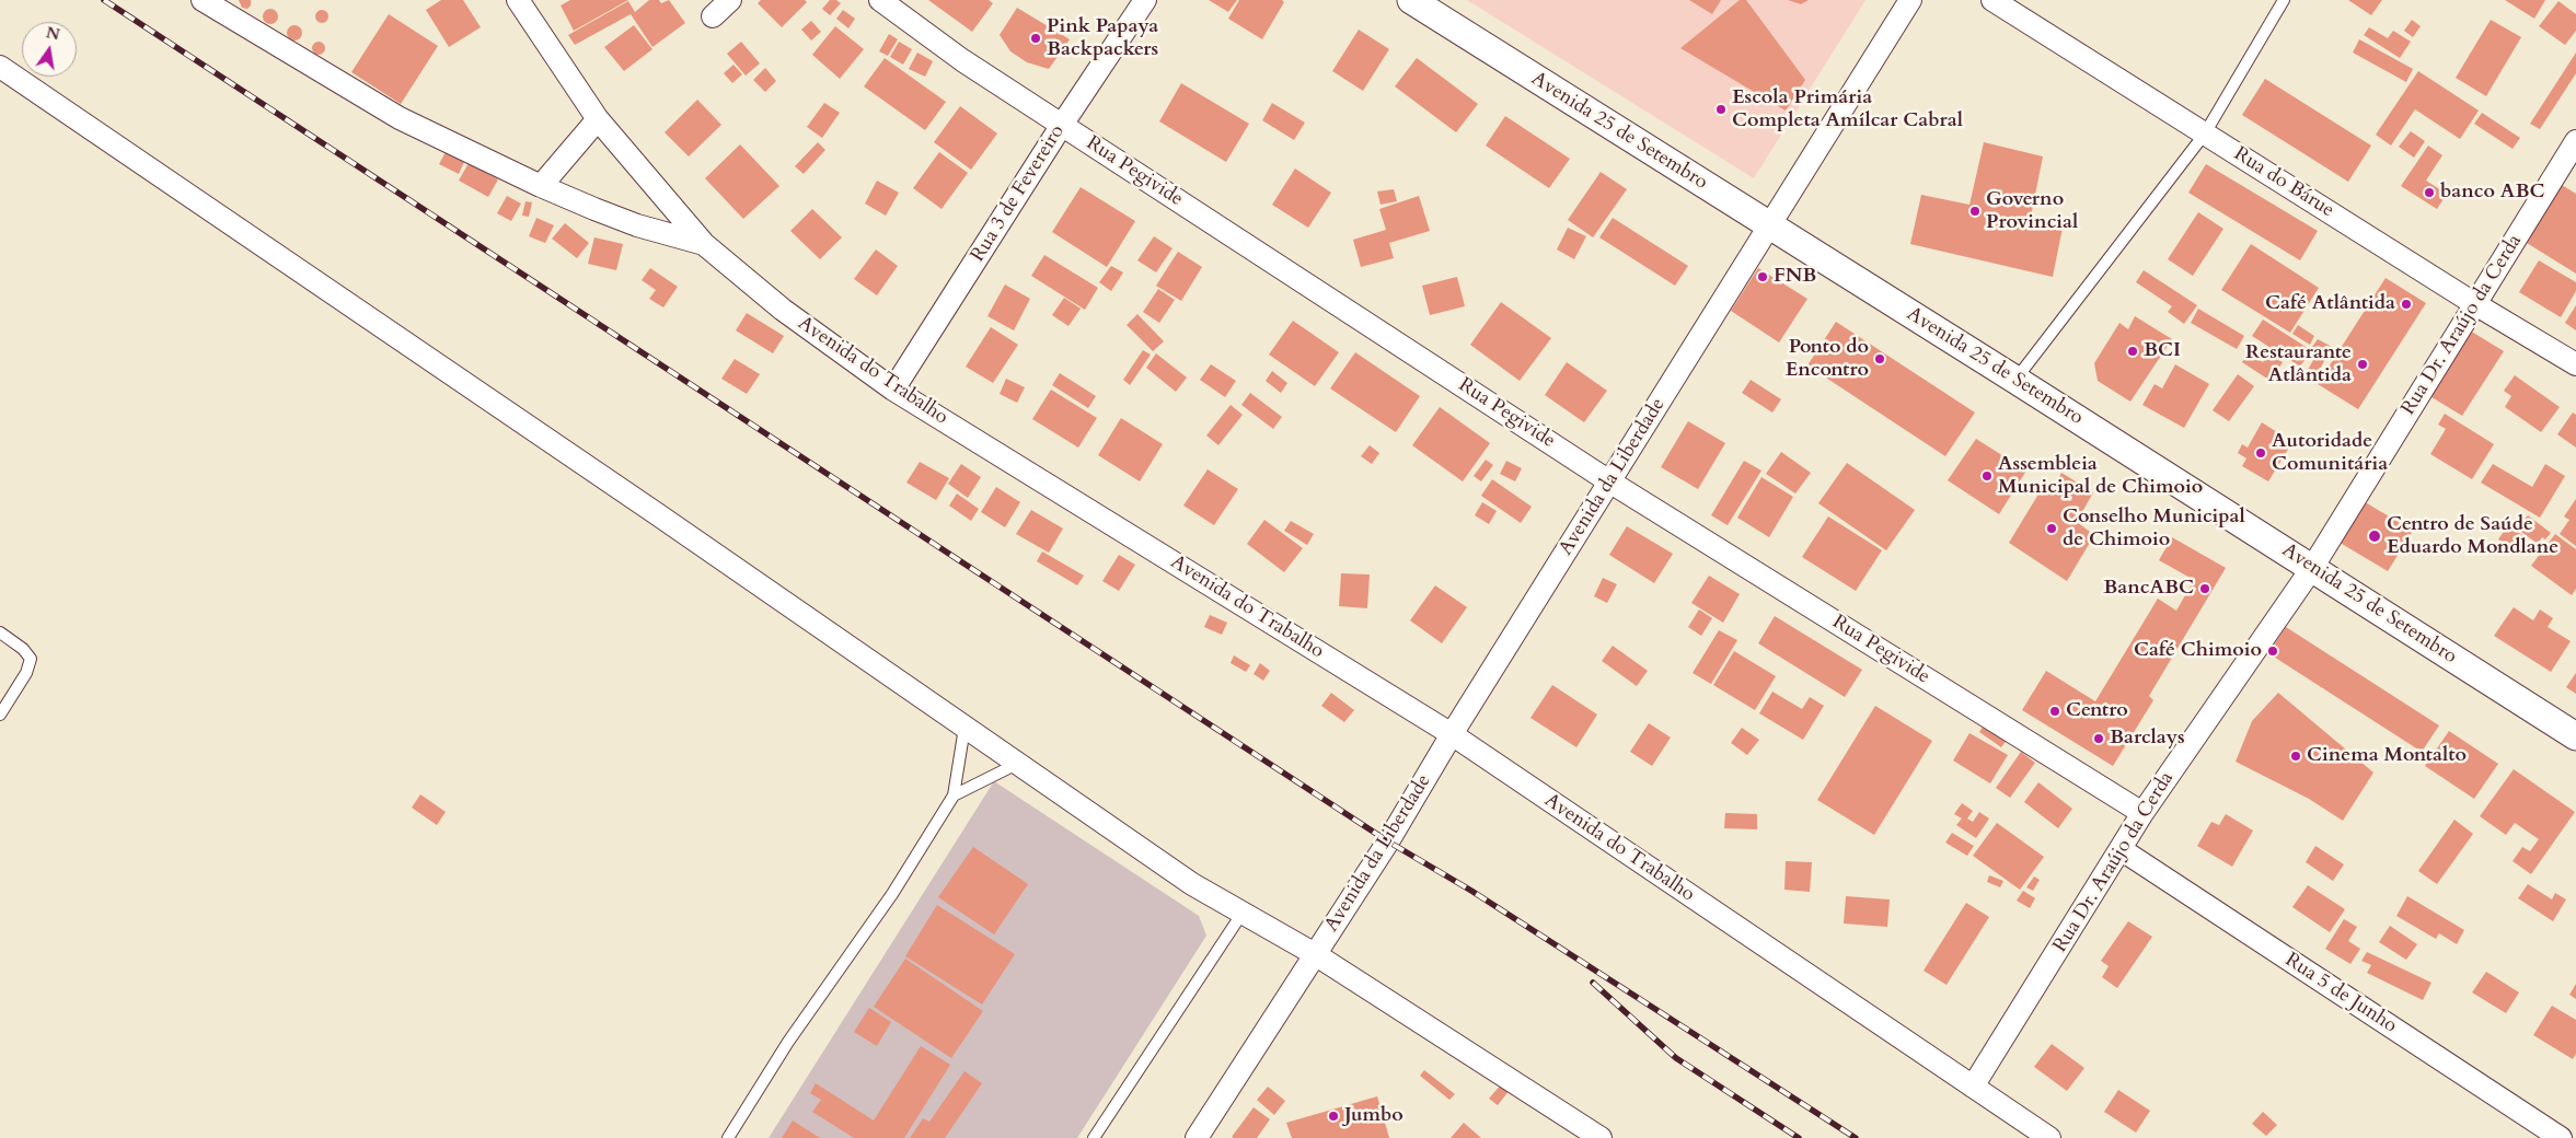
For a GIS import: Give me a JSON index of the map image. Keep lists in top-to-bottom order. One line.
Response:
{"streets":{"street":["Avenida 25 de Setembro","Rua Pegivide","Rua do Bárue","Rua 3 de Fevereiro","Rua Dr. Araújo da Cerda","Avenida do Trabalho","Avenida da Liberdade","Rua 5 de Junho"]},"crossings":[["Avenida 25 de Setembro","Rua Dr. Araújo da Cerda"],["Avenida 25 de Setembro","Avenida da Liberdade"],["Rua Pegivide","Rua 3 de Fevereiro"],["Rua Pegivide","Rua Dr. Araújo da Cerda"],["Rua Pegivide","Avenida da Liberdade"],["Rua do Bárue","Rua Dr. Araújo da Cerda"],["Rua 3 de Fevereiro","Avenida do Trabalho"],["Rua Dr. Araújo da Cerda","Avenida do Trabalho"],["Rua Dr. Araújo da Cerda","Rua 5 de Junho"],["Avenida do Trabalho","Avenida da Liberdade"]],"places":["Pink Papaya Backpackers","Escola Primária Completa Amílcar Cabral","banco ABC","Governo Provincial","FNB","Café Atlântida","BCI","Ponto do Encontro","Restaurante Atlântida","Autoridade Comunitária","Assembleia Municipal de Chimoio","Conselho Municipal de Chimoio","Centro de Saúde Eduardo Mondlane","BancABC","Café Chimoio","Centro","Barclays","Cinema Montalto","Jumbo"],"north":"top"}
